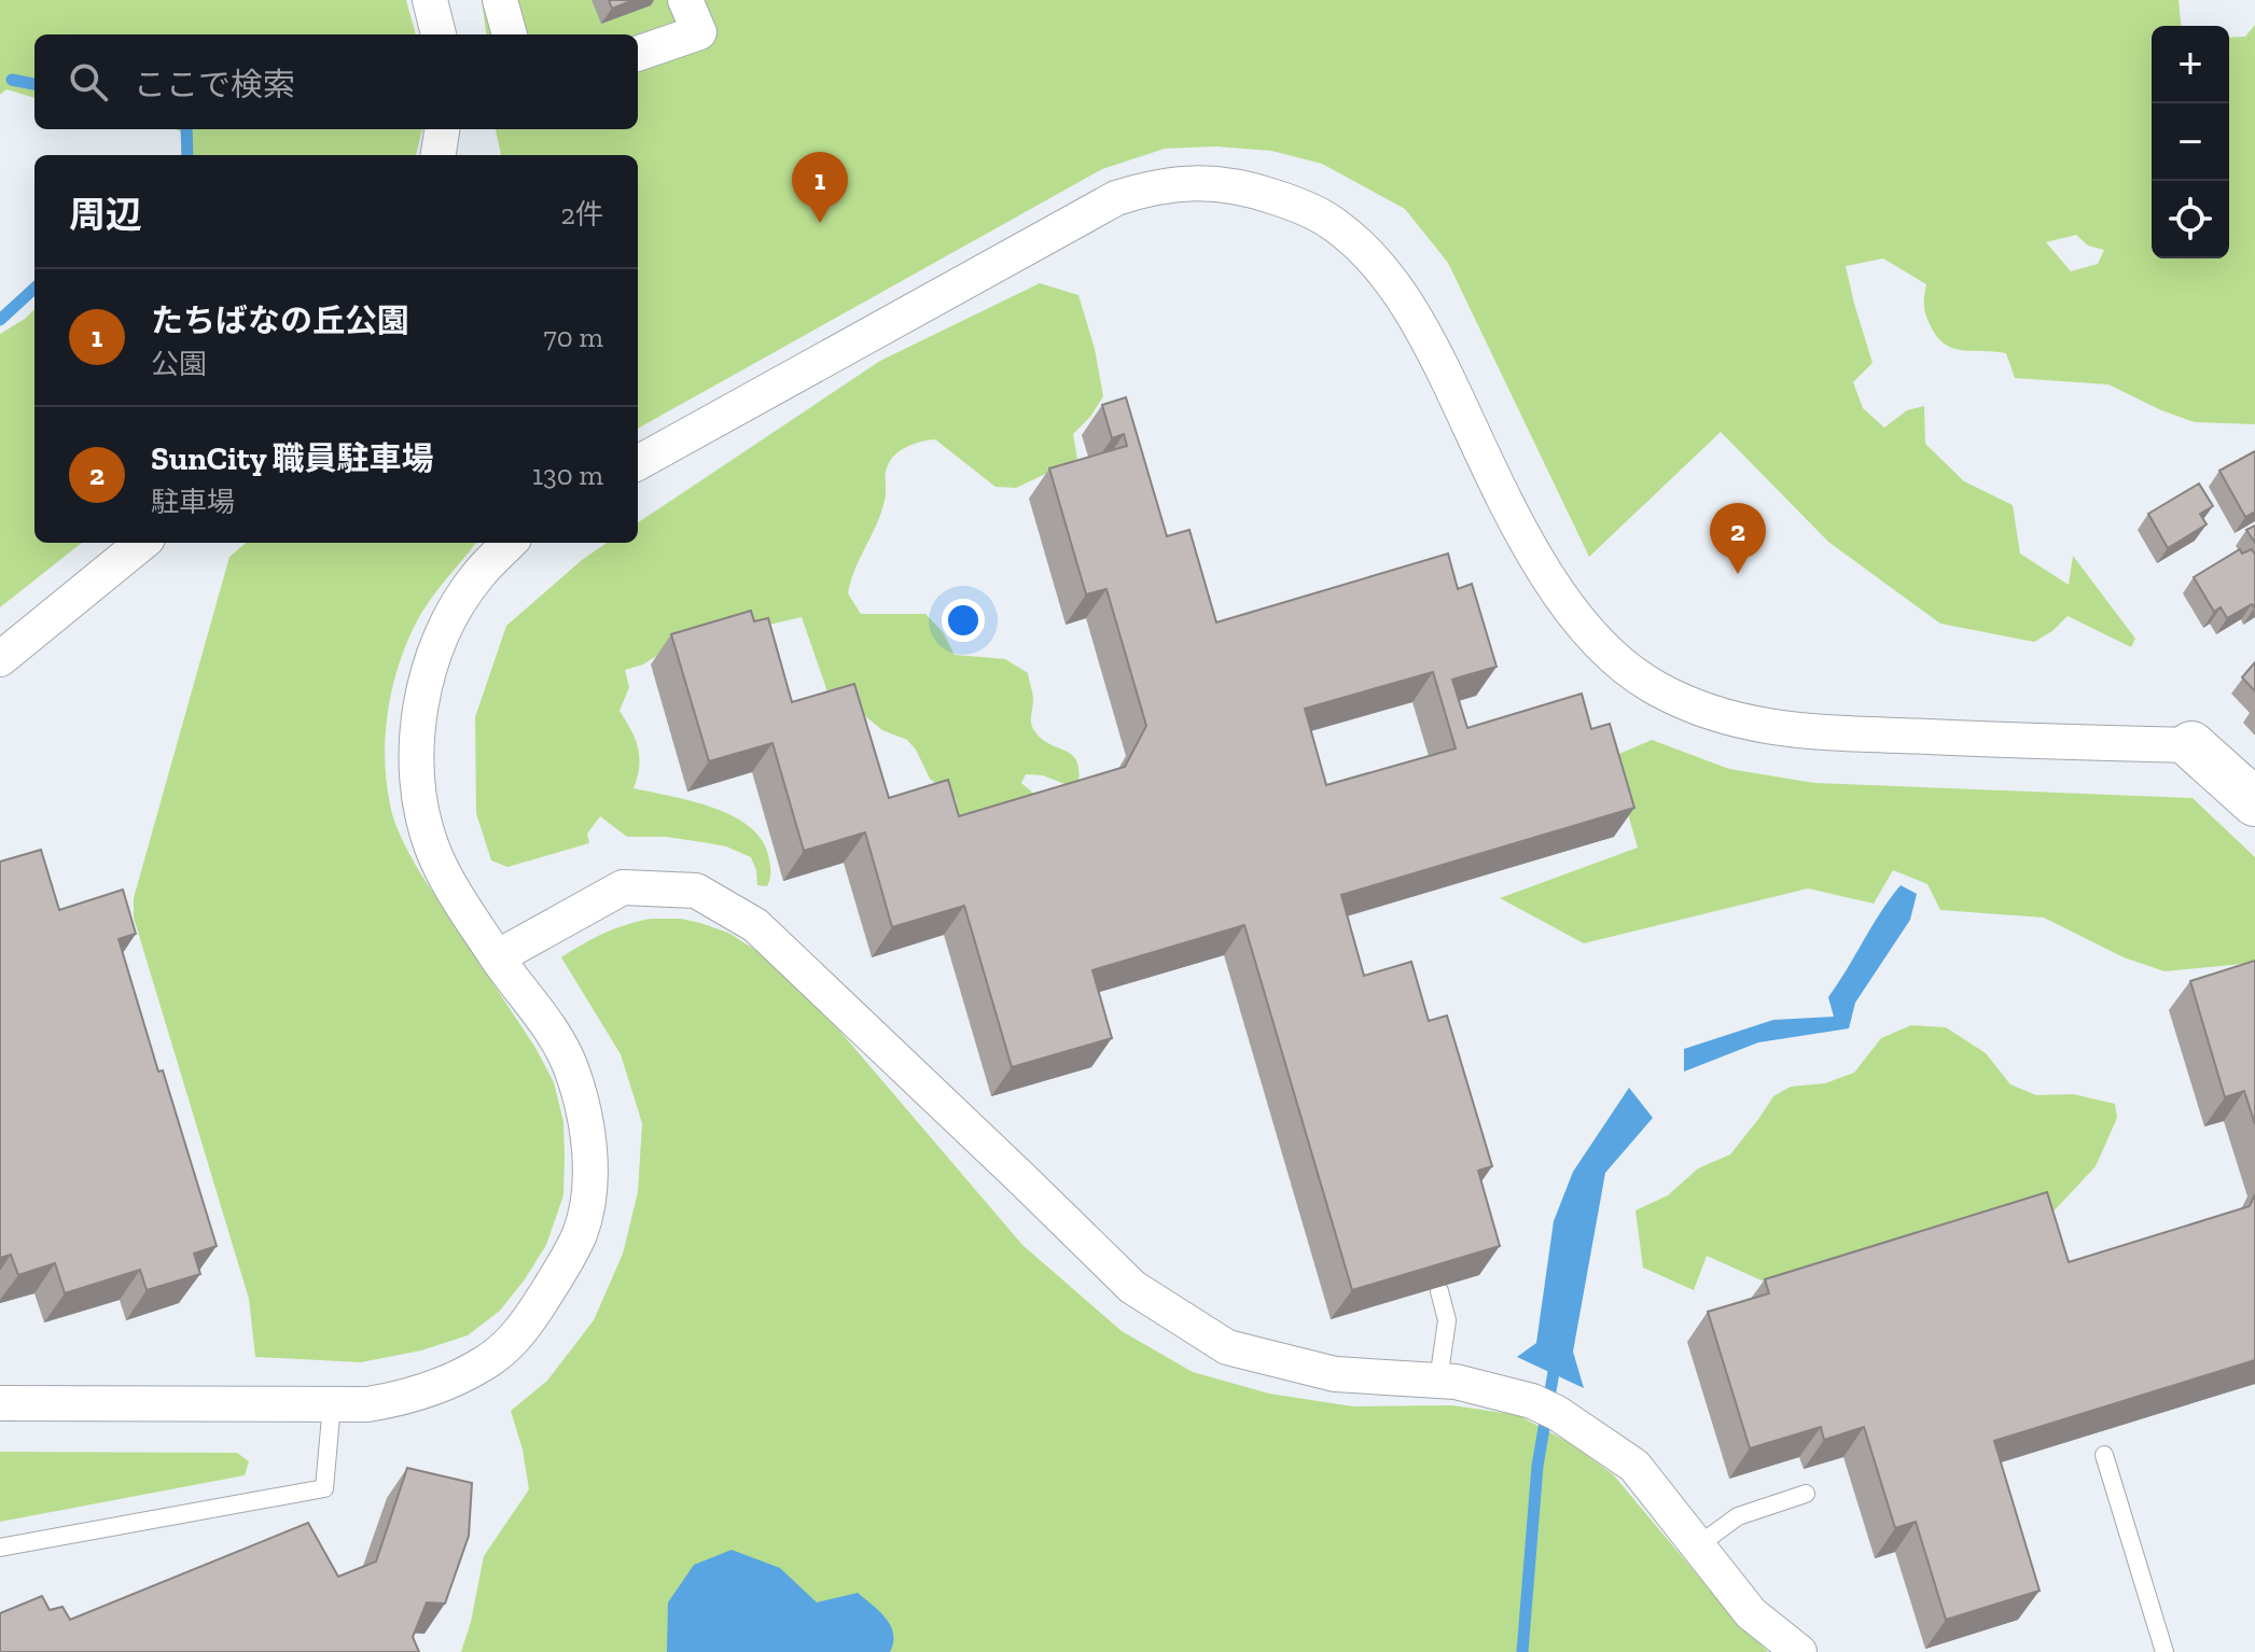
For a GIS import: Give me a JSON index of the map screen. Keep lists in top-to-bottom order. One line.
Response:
{"page":{"map_buttons":["+","−"],"search":"ここで検索","pins":["1","2"],"heading":["周辺","2件"],"list":[{"mark":"1","name":"たちばなの丘公園","note":"公園","value":"70 m"},{"mark":"2","name":"SunCity 職員駐車場","note":"駐車場","value":"130 m"}]}}
